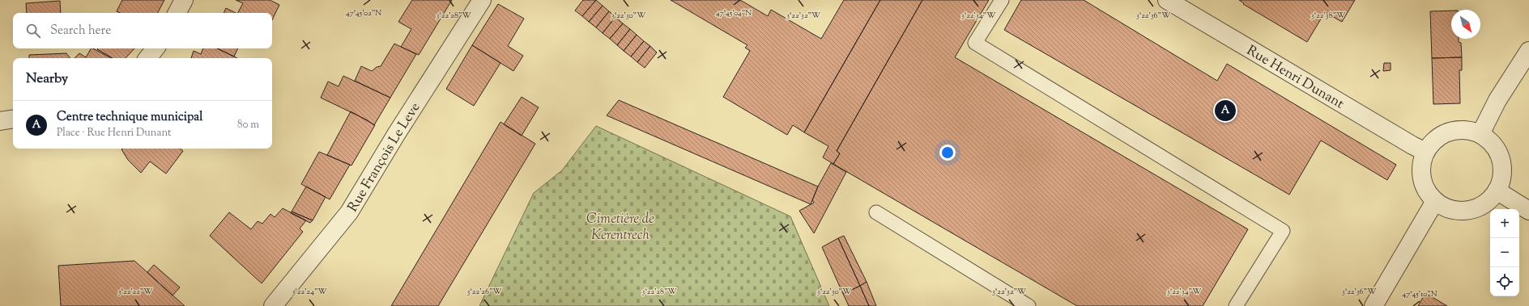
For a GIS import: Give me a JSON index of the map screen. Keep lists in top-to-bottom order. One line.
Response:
{"streets":{"street":["Rue Henri Dunant","Rue François Le Leve"]},"parks":["Cimetière de Kerentrech"],"north":"bottom right","page":{"search":"Search here","heading":"Nearby","pins":"A","list":[{"mark":"A","name":"Centre technique municipal","note":"Place · Rue Henri Dunant","value":"80 m"}],"map_buttons":["+","−"]},"coordinates":["47°45'02\"N","47°45'04\"N","3°22'30\"W","3°22'34\"W","3°22'38\"W","3°22'28\"W","3°22'32\"W","3°22'36\"W","3°22'22\"W","3°22'24\"W","3°22'26\"W","47°45'10\"N"]}
